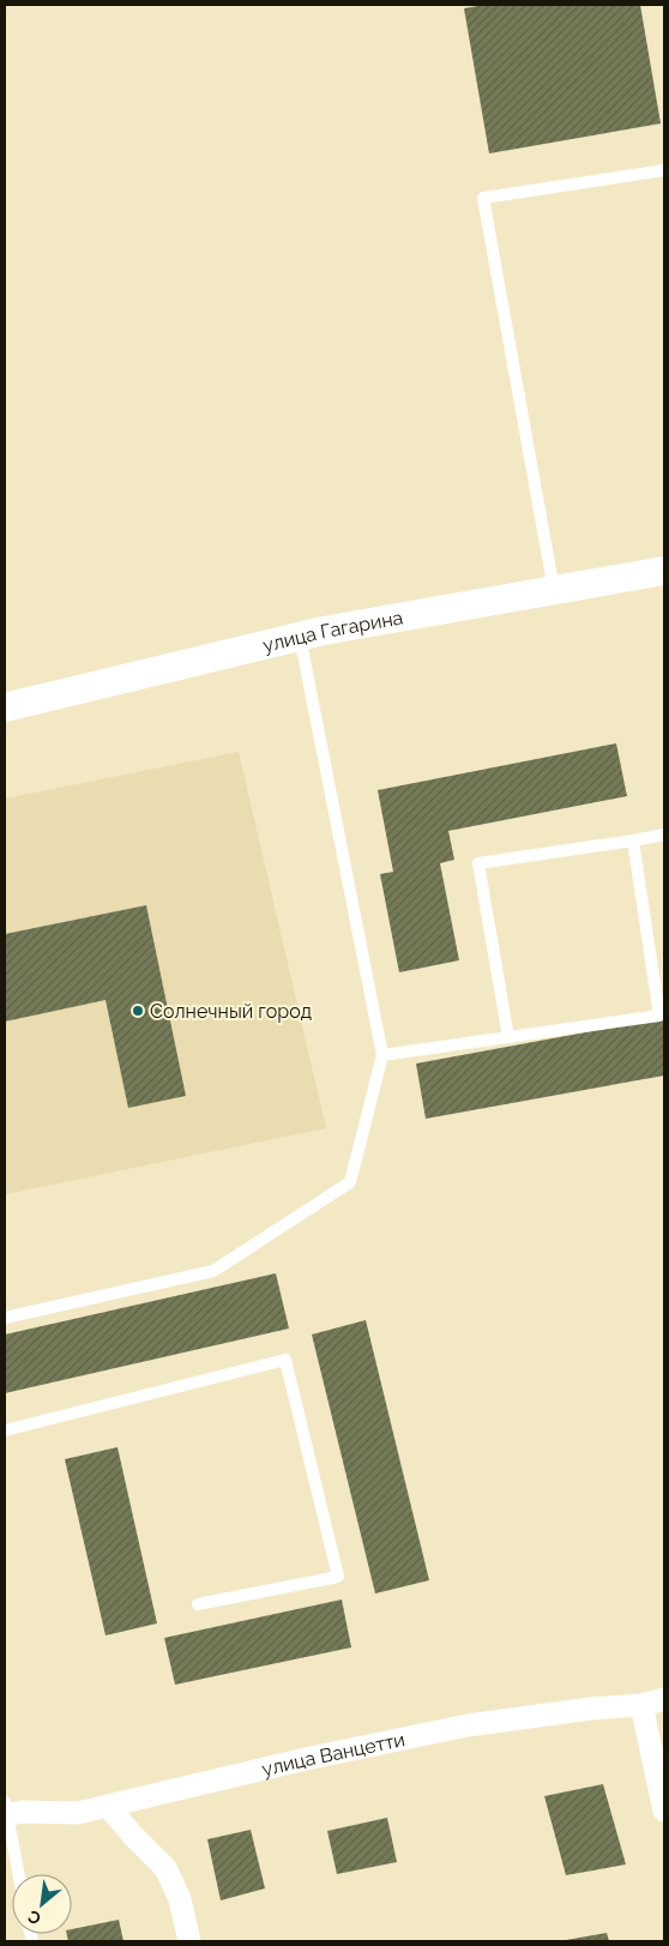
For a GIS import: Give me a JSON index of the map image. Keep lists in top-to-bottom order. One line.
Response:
{"streets":{"street":["улица Гагарина","улица Ванцетти"]},"places":["Солнечный город"],"north":"bottom left"}
